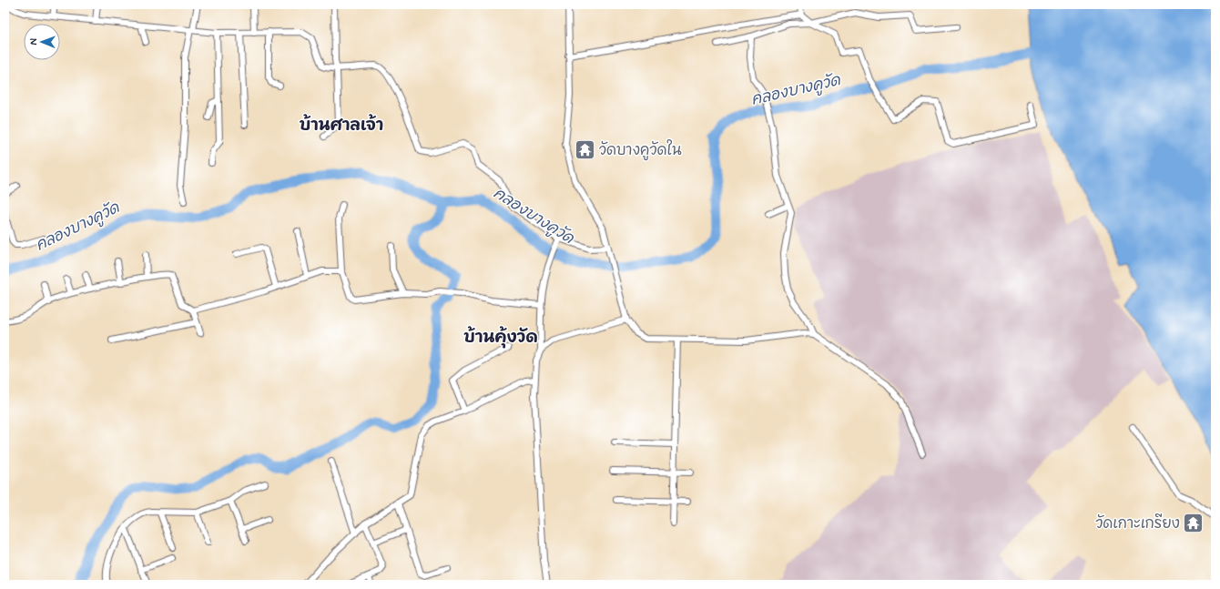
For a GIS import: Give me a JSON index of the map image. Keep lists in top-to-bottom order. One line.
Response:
{"districts":["บ้านศาลเจ้า","บ้านคุ้งวัด"],"water":["คลองบางคูวัด"],"places":{"temple":["วัดบางคูวัดใน","วัดเกาะเกรียง"]},"north":"left"}
